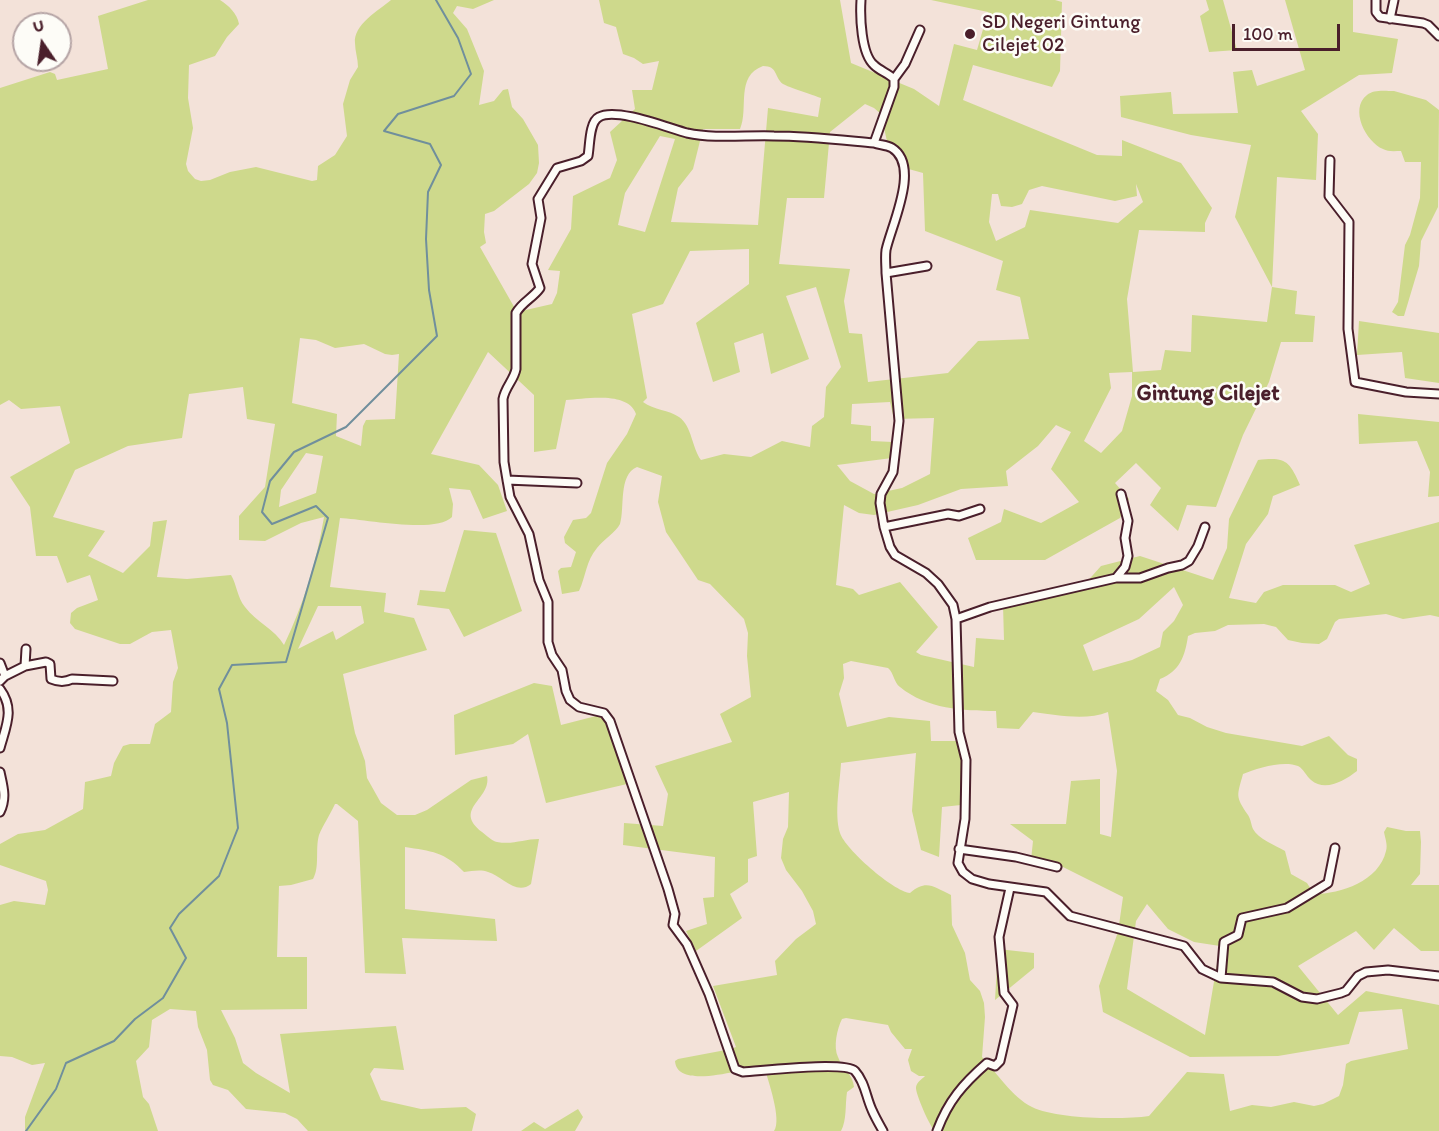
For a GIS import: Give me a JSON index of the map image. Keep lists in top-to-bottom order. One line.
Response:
{"districts":["Gintung Cilejet"],"places":["SD Negeri Gintung Cilejet 02"],"scale_bar":"100 m","north":"top"}
